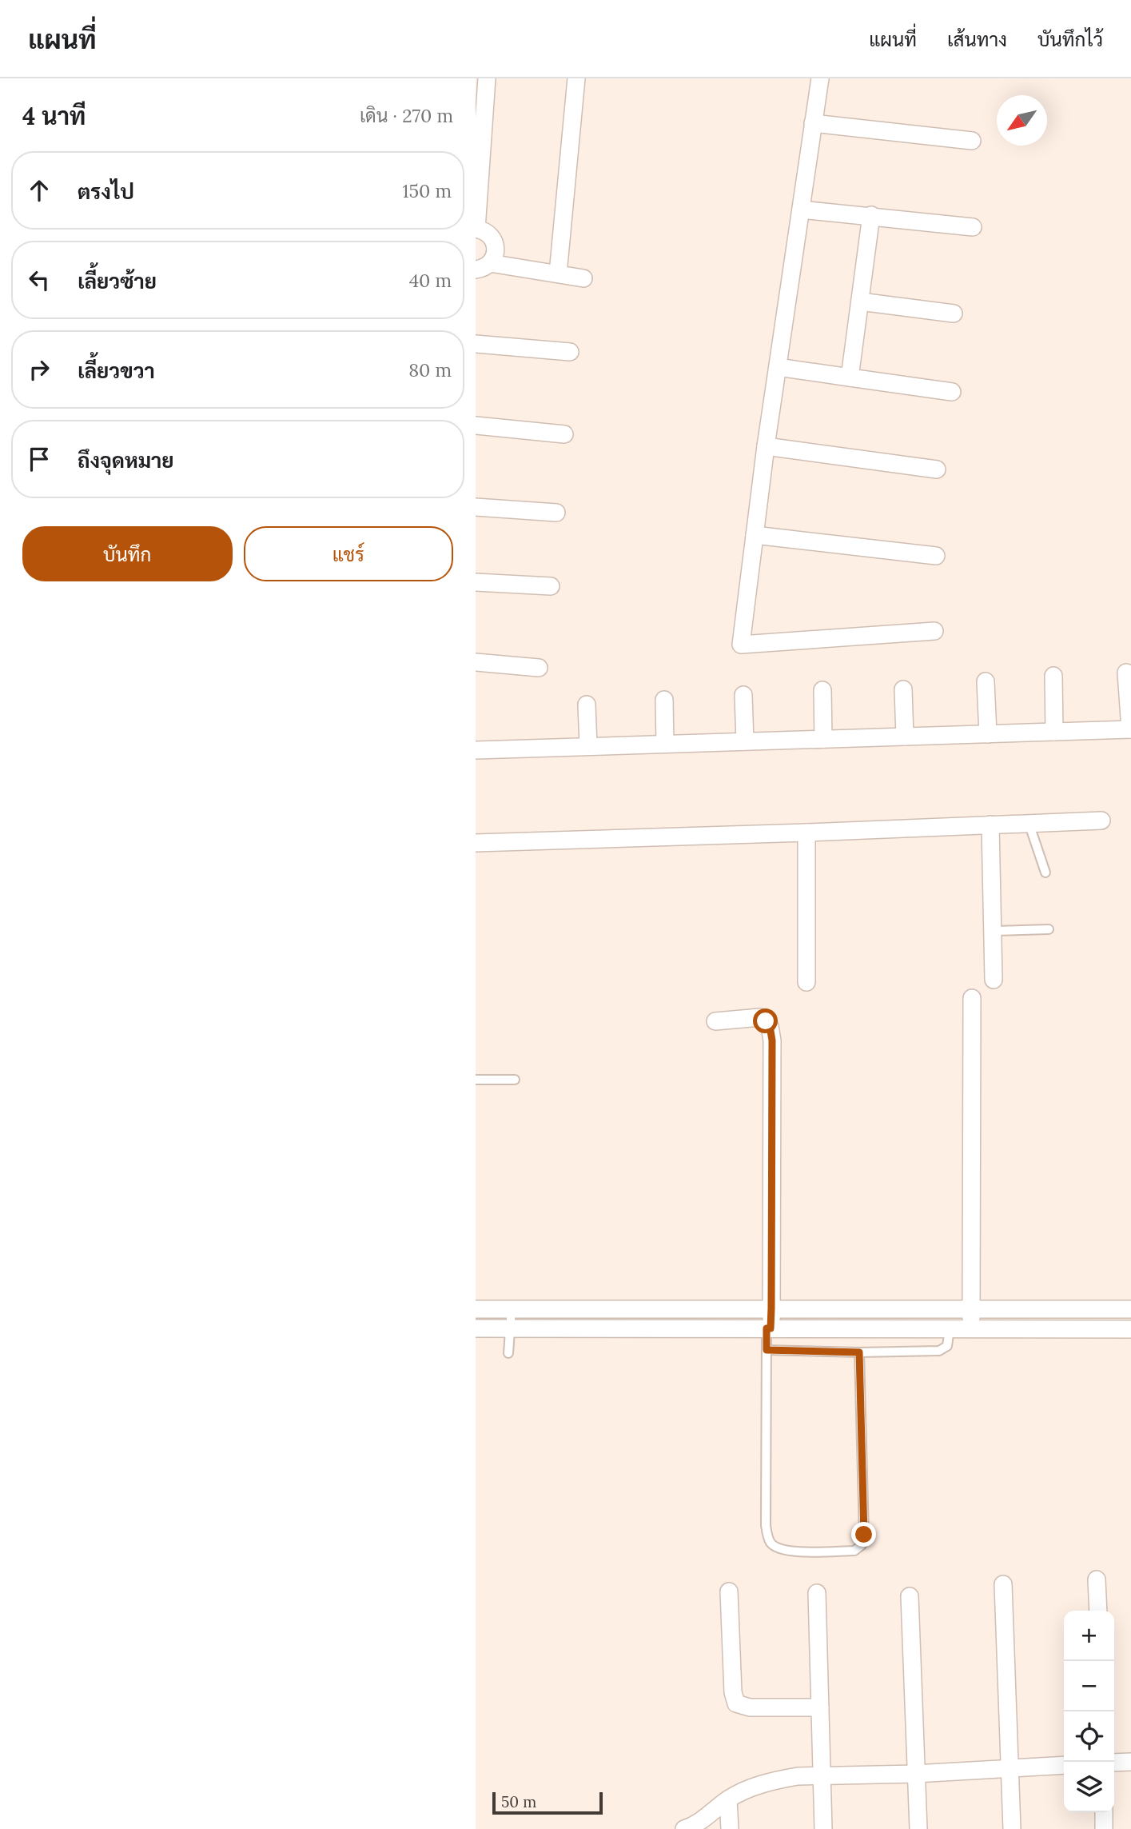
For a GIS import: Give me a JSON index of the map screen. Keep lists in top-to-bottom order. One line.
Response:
{"scale_bar":"50 m","north":"bottom left","page":{"header":"แผนที่","nav":["แผนที่","เส้นทาง","บันทึกไว้"],"heading":["4 นาที","เดิน · 270 m"],"list":[["ตรงไป","150 m"],["เลี้ยวซ้าย","40 m"],["เลี้ยวขวา","80 m"],"ถึงจุดหมาย"],"buttons":["บันทึก","แชร์"],"map_buttons":["+","−"],"scale":"50 m"}}
